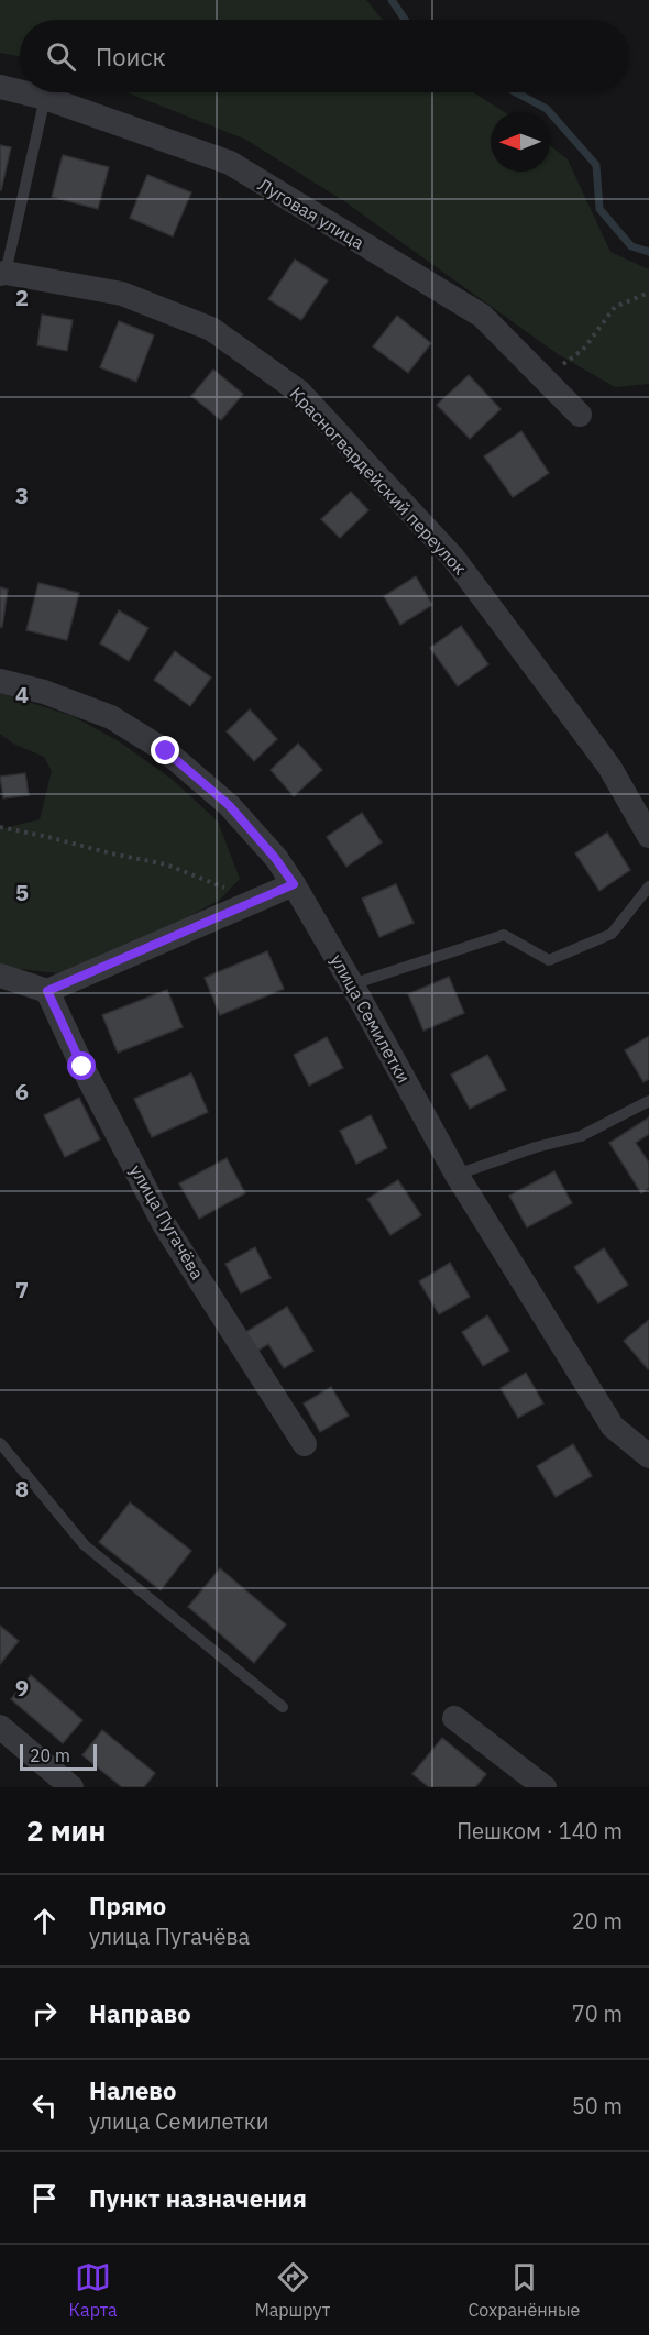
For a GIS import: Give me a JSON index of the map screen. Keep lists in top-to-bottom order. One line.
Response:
{"streets":{"street":["Луговая улица","Красногвардейский переулок","улица Семилетки","улица Пугачёва"]},"scale_bar":"20 m","north":"left","page":{"search":"Поиск","scale":"20 m","heading":["2 мин","Пешком · 140 m"],"list":[["Прямо","улица Пугачёва","20 m"],["Направо","70 m"],["Налево","улица Семилетки","50 m"],"Пункт назначения"],"nav":["Карта","Маршрут","Сохранённые"]},"grid":{"rows":["2","3","4","5","6","7","8","9"]}}
